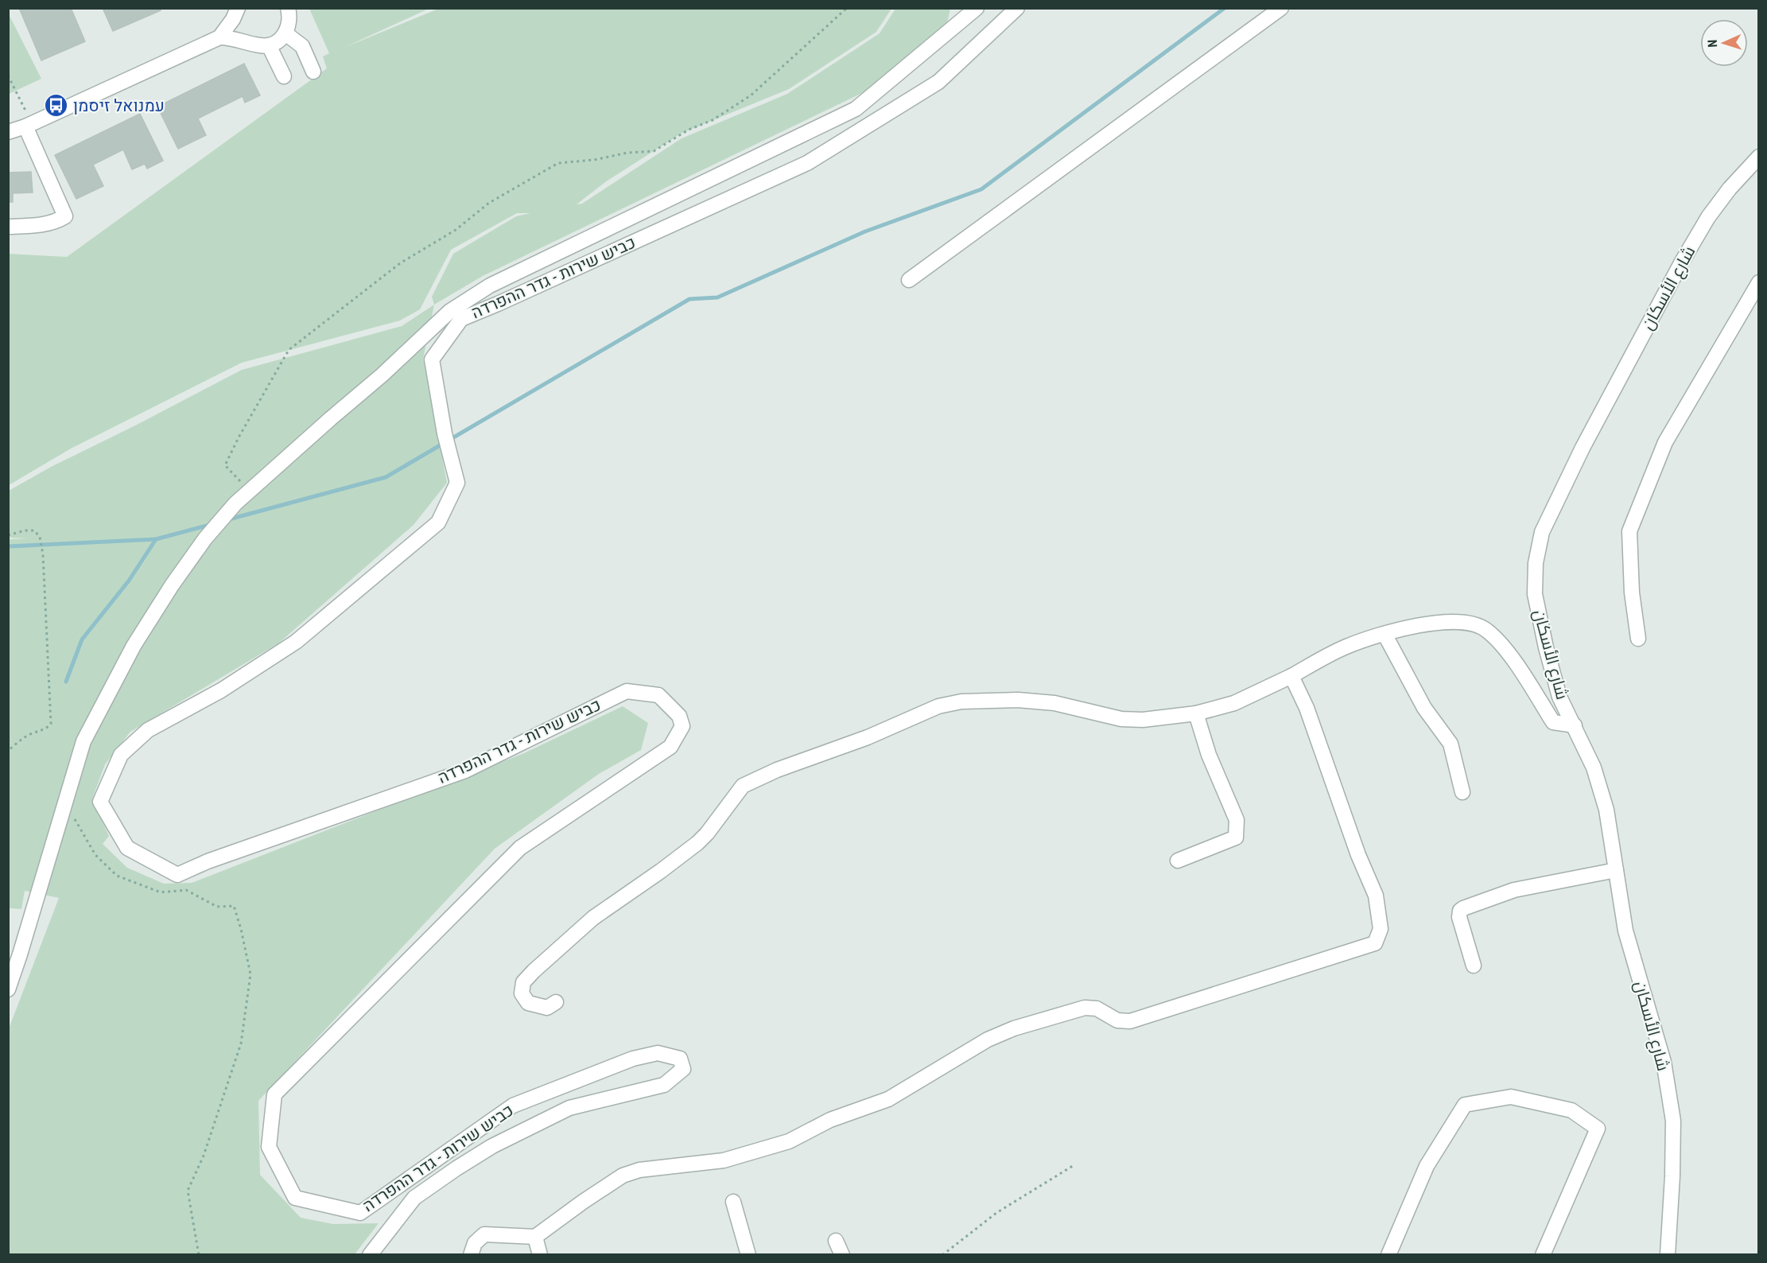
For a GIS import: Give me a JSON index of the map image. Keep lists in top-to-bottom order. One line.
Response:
{"streets":{"street":["כביש שירות - גדר ההפרדה","شارع الأسكان"]},"places":{"bus stop":["עמנואל זיסמן"]},"north":"left"}
